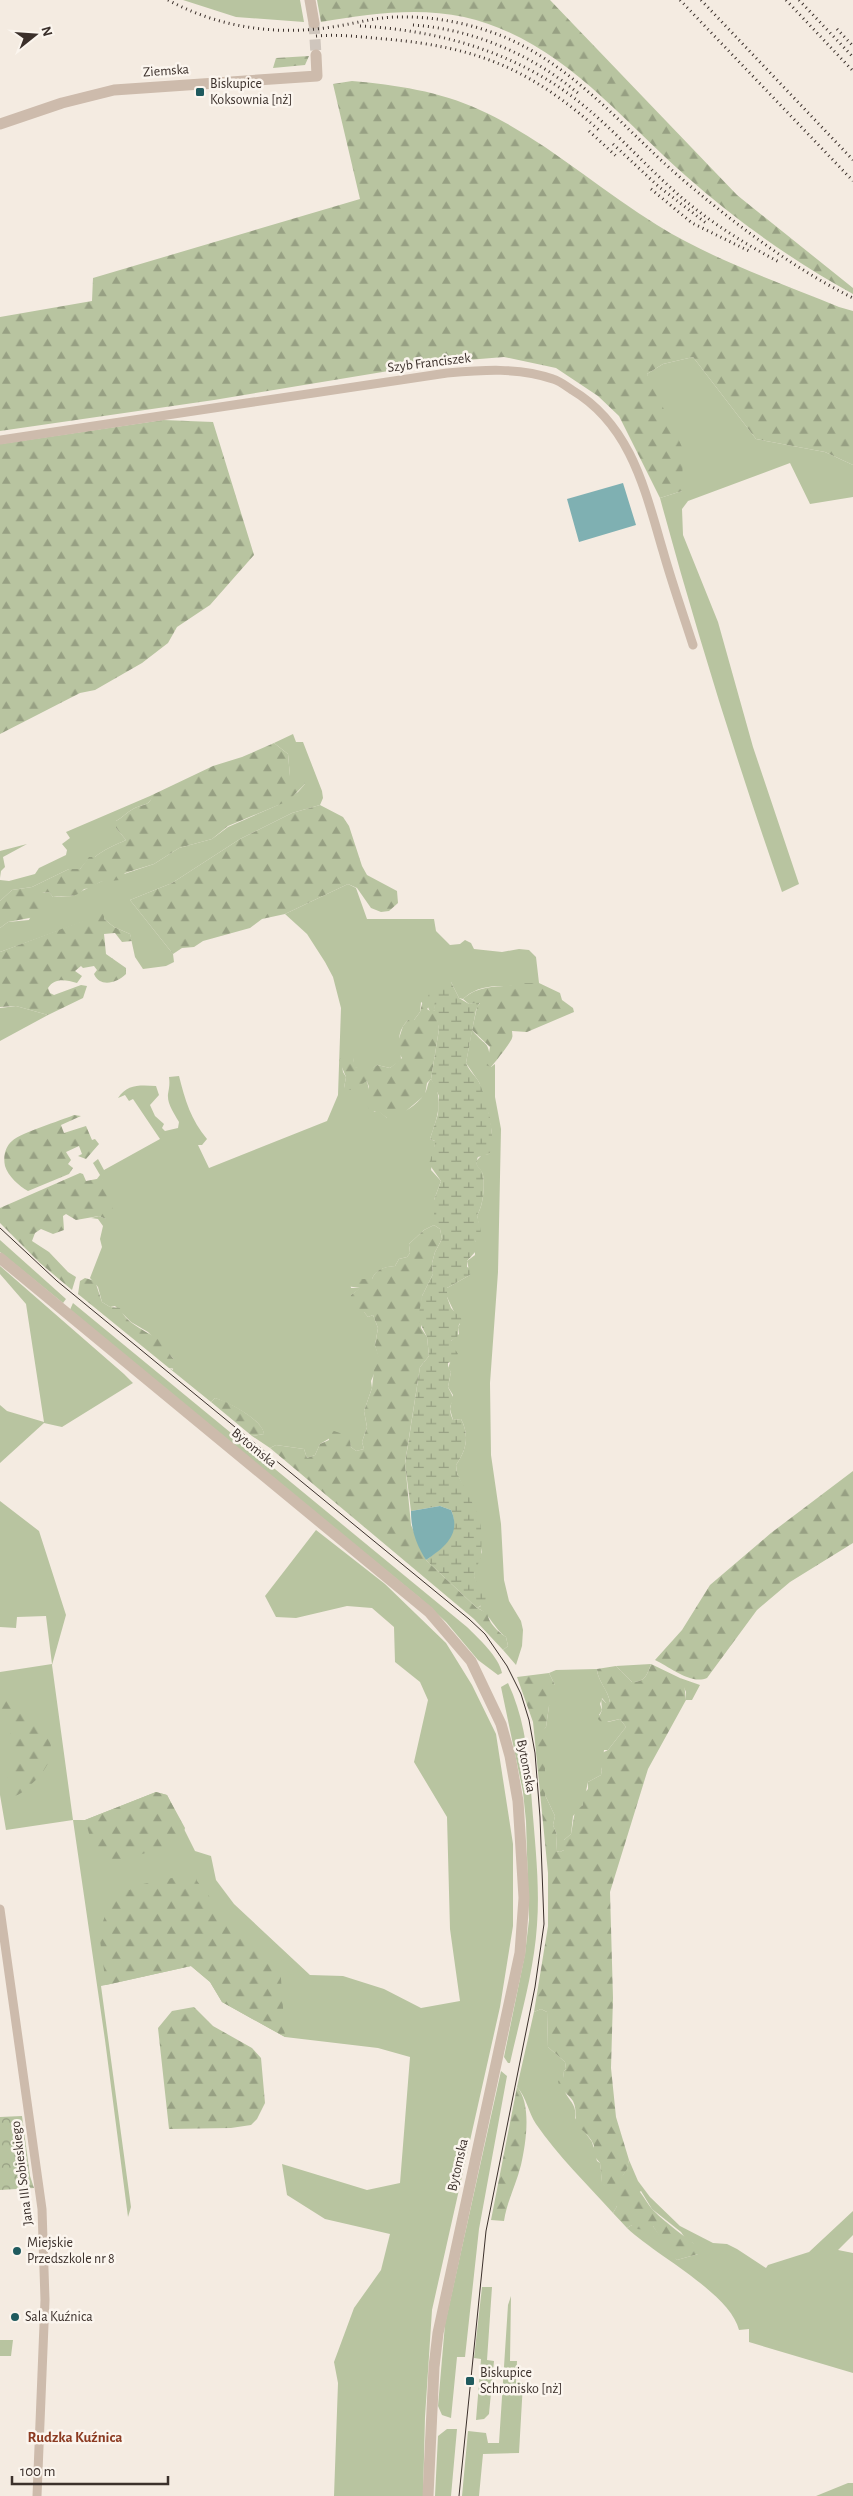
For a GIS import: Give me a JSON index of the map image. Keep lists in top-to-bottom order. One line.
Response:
{"streets":{"street":["Ziemska","Szyb Franciszek","Bytomska","Jana III Sobieskiego"]},"districts":["Rudzka Kuźnica"],"places":{"transit":["Biskupice Koksownia [nż]","Biskupice Schronisko [nż]"],"other":["Miejskie Przedszkole nr 8","Sala Kuźnica"]},"scale_bar":"100 m","north":"right"}
